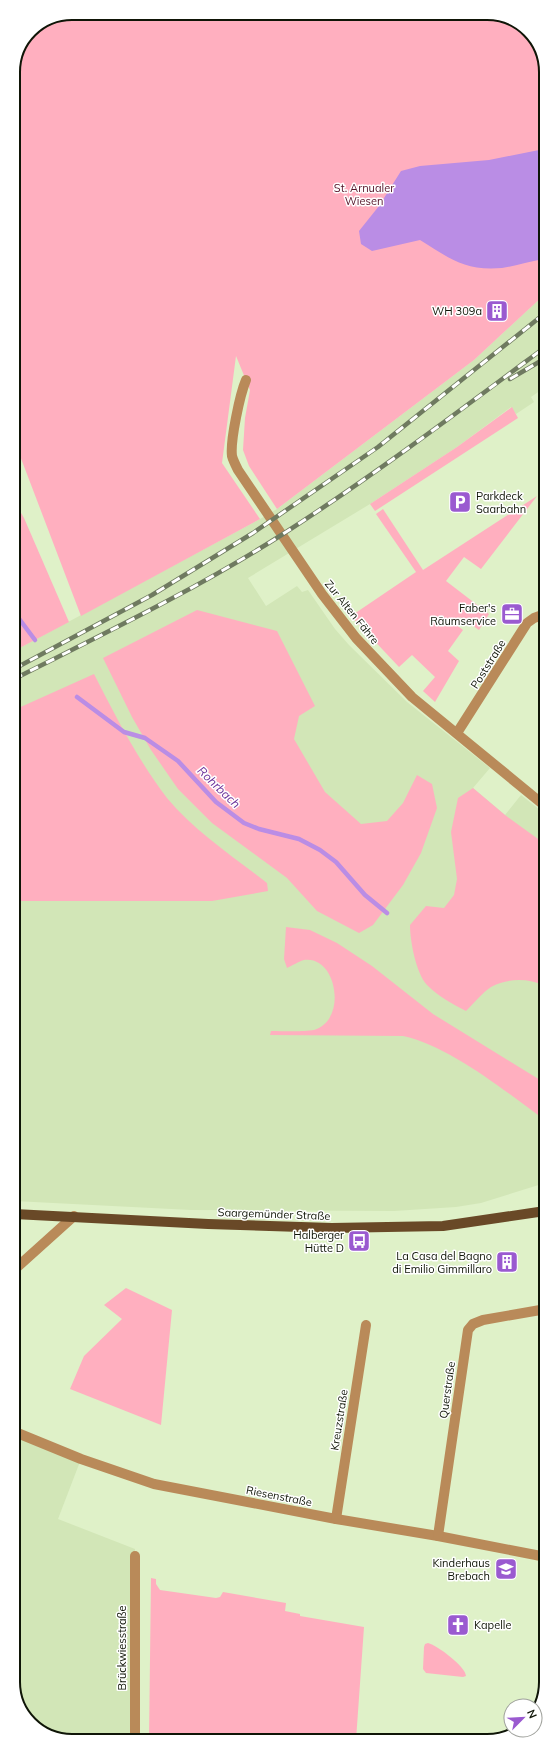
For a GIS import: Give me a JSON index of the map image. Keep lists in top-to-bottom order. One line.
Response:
{"streets":{"main road":["Saargemünder Straße"],"street":["Zur Alten Fähre","Poststraße","Querstraße","Kreuzstraße","Riesenstraße","Brückwiesstraße"]},"crossings":[["Zur Alten Fähre","Poststraße"],["Querstraße","Riesenstraße"],["Kreuzstraße","Riesenstraße"]],"water":["Rohrbach"],"parks":["St. Arnualer Wiesen"],"places":{"building":["WH 309a","La Casa del Bagno di Emilio Gimmillaro"],"parking":["Parkdeck Saarbahn"],"office":["Faber's Räumservice"],"bus stop":["Halberger Hütte D"],"school or university":["Kinderhaus Brebach"],"church":["Kapelle"]},"north":"top right"}
